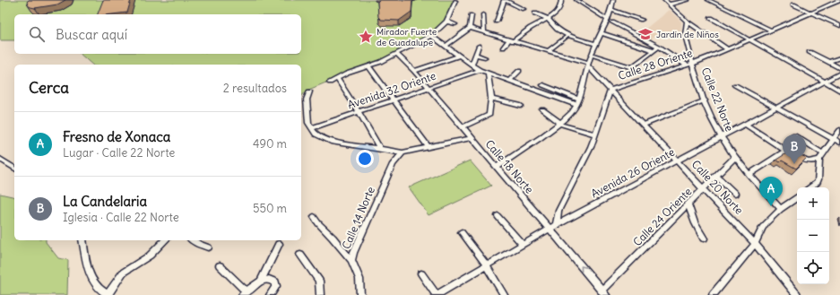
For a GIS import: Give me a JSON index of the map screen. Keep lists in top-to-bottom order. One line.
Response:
{"streets":{"street":["Calle 28 Oriente","Avenida 32 Oriente","Calle 22 Norte","Calle 18 Norte","Avenida 26 Oriente","Calle 20 Norte","Calle 24 Oriente","Calle 14 Norte"]},"crossings":[["Calle 28 Oriente","Calle 22 Norte"],["Calle 28 Oriente","Calle 18 Norte"],["Calle 28 Oriente","Avenida 26 Oriente"],["Calle 28 Oriente","Calle 20 Norte"],["Avenida 32 Oriente","Calle 18 Norte"],["Calle 22 Norte","Avenida 26 Oriente"],["Calle 22 Norte","Calle 24 Oriente"],["Calle 18 Norte","Avenida 26 Oriente"],["Calle 18 Norte","Calle 24 Oriente"],["Avenida 26 Oriente","Calle 20 Norte"],["Calle 20 Norte","Calle 24 Oriente"]],"places":{"school or university":["Jardín de Niños"],"place":["Mirador Fuerte de Guadalupe"]},"page":{"search":"Buscar aquí","heading":["Cerca","2 resultados"],"list":[{"mark":"A","name":"Fresno de Xonaca","note":"Lugar · Calle 22 Norte","value":"490 m"},{"mark":"B","name":"La Candelaria","note":"Iglesia · Calle 22 Norte","value":"550 m"}],"pins":["B","A"],"map_buttons":["+","−"]}}
